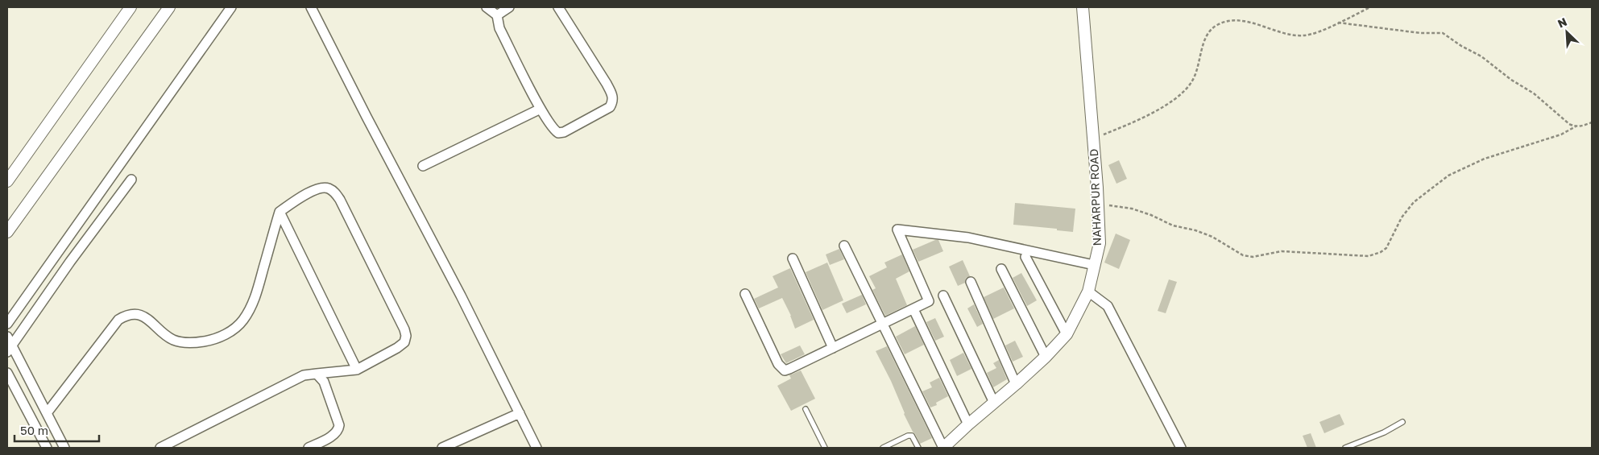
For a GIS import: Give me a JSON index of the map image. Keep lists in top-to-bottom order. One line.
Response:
{"streets":{"street":["NAHARPUR ROAD"]},"scale_bar":"50 m","north":"top left"}
